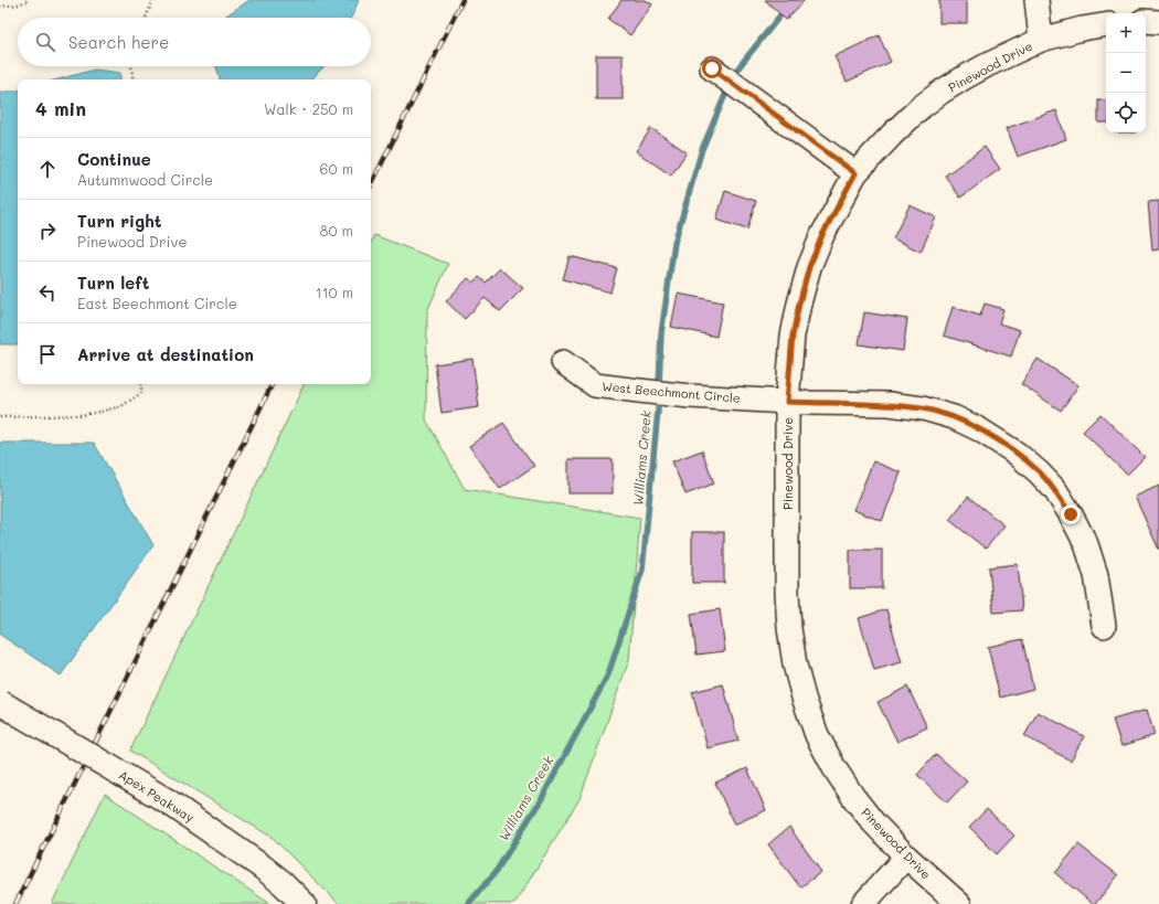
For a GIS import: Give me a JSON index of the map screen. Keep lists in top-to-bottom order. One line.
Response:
{"streets":{"main road":["Apex Peakway"],"street":["Pinewood Drive","West Beechmont Circle"]},"crossings":[["Pinewood Drive","West Beechmont Circle"]],"water":["Williams Creek"],"page":{"map_buttons":["+","−"],"search":"Search here","heading":["4 min","Walk · 250 m"],"list":[["Continue","Autumnwood Circle","60 m"],["Turn right","Pinewood Drive","80 m"],["Turn left","East Beechmont Circle","110 m"],"Arrive at destination"]}}
